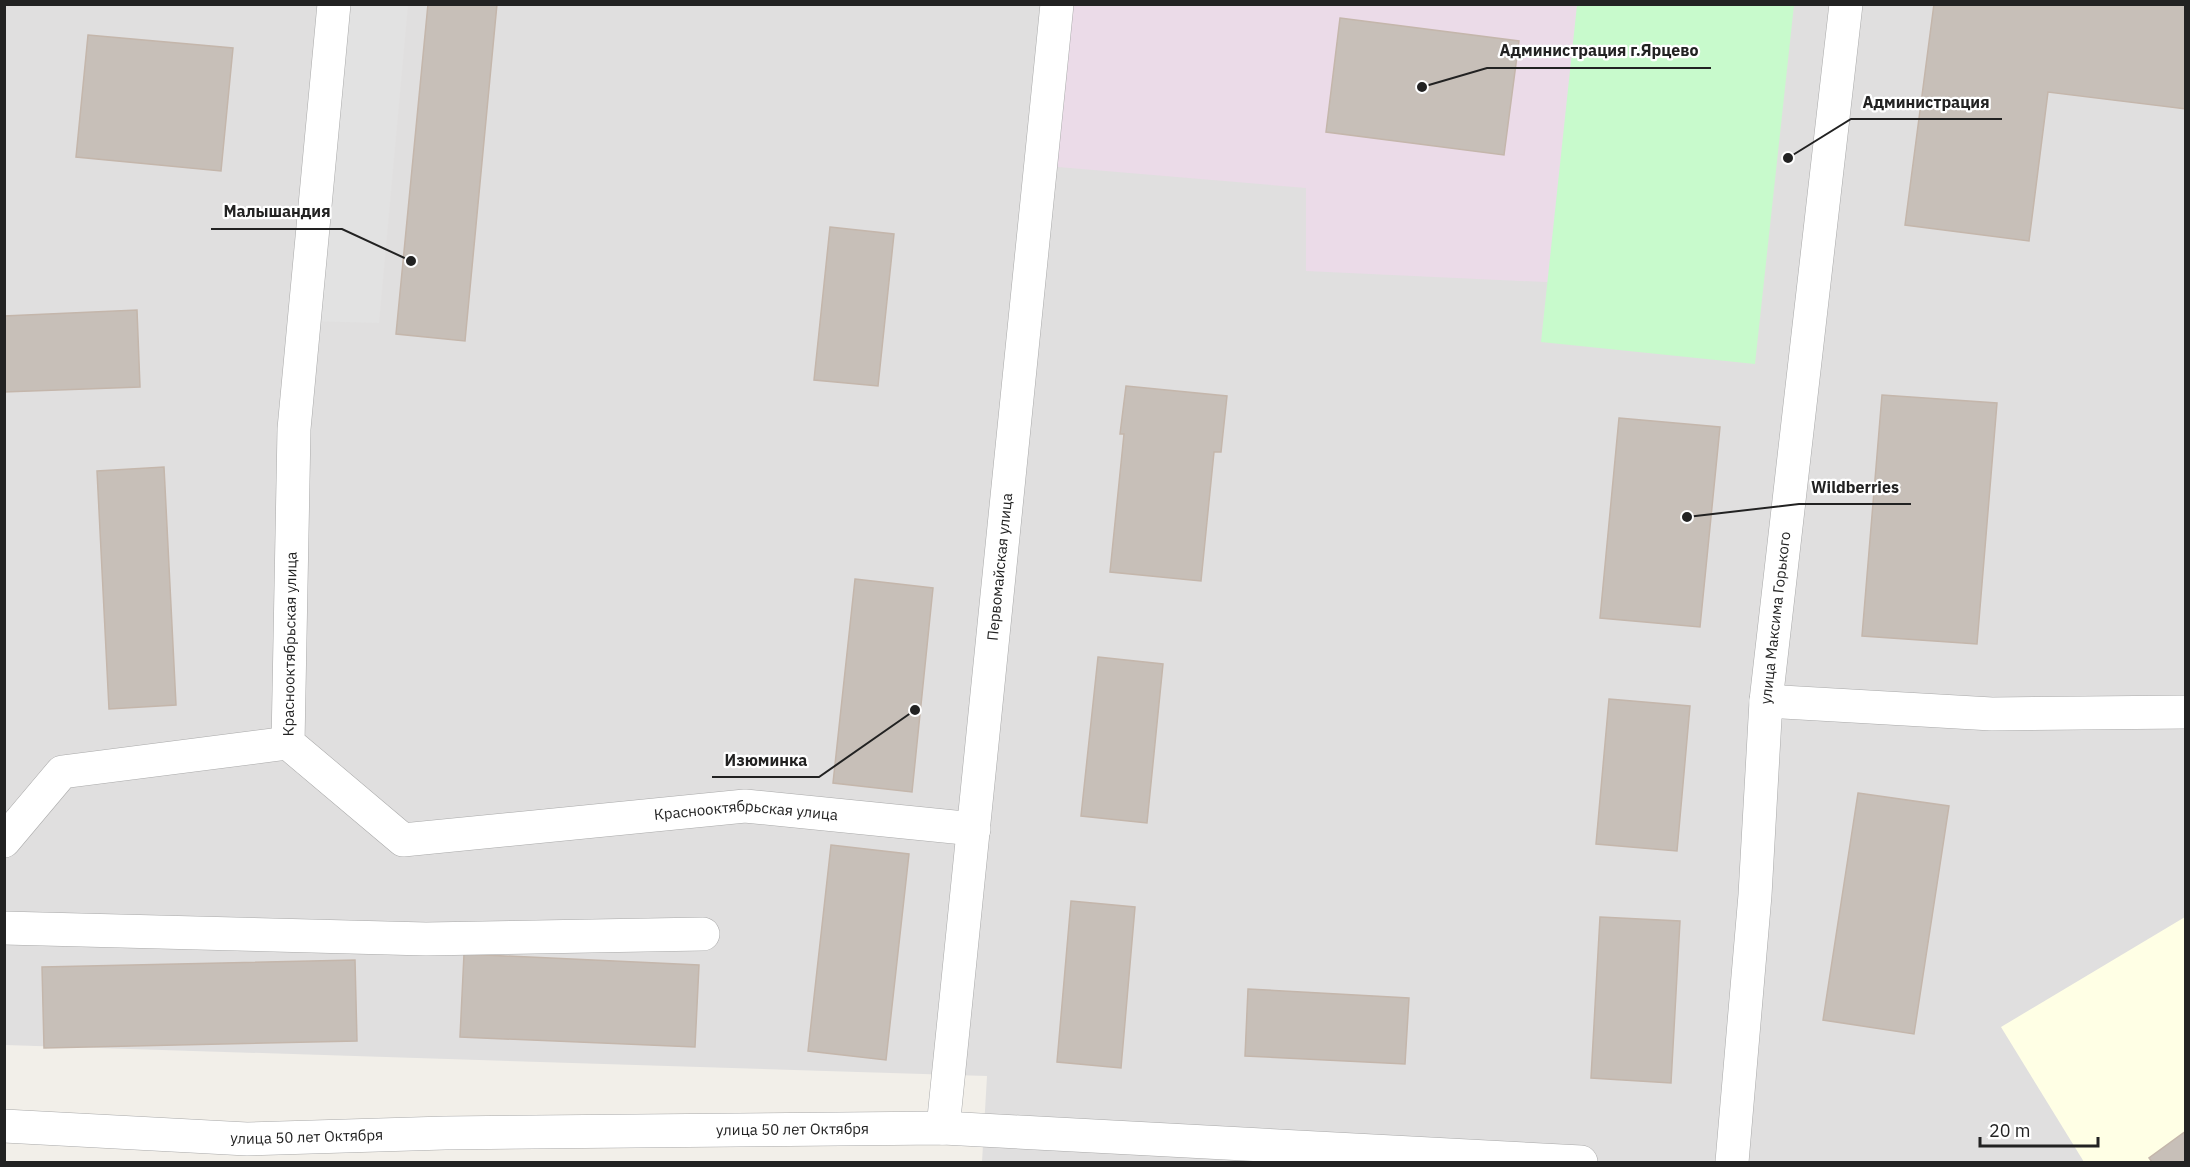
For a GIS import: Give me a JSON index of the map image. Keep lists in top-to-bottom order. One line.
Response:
{"streets":{"street":["Первомайская улица","улица Максима Горького","Краснооктябрьская улица","улица 50 лет Октября"]},"crossings":[["Первомайская улица","Краснооктябрьская улица"],["Первомайская улица","улица 50 лет Октября"]],"places":["Администрация г.Ярцево","Администрация","Малышандия","Wildberries","Изюминка"],"scale_bar":"20 m"}
